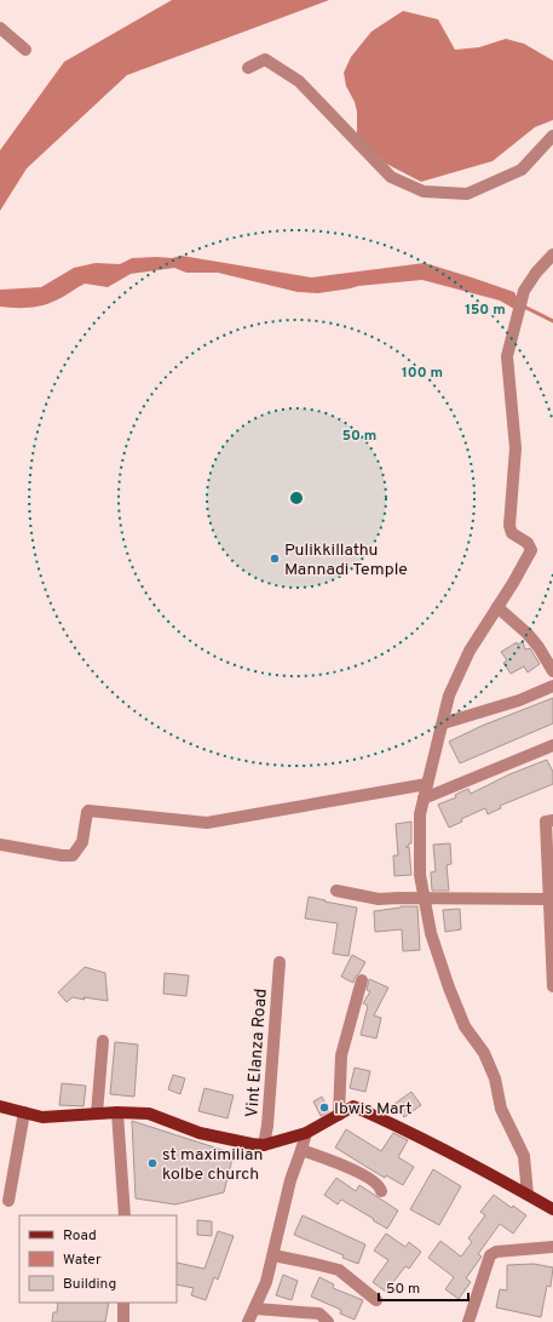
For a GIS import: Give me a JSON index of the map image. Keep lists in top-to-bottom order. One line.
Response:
{"streets":{"street":["Vint Elanza Road"]},"places":["Pulikkillathu Mannadi Temple","Ibwis Mart","st maximilian kolbe church"],"legend":["Road","Water","Building"],"scale_bar":"50 m","rings":["150 m","100 m","50 m"]}
